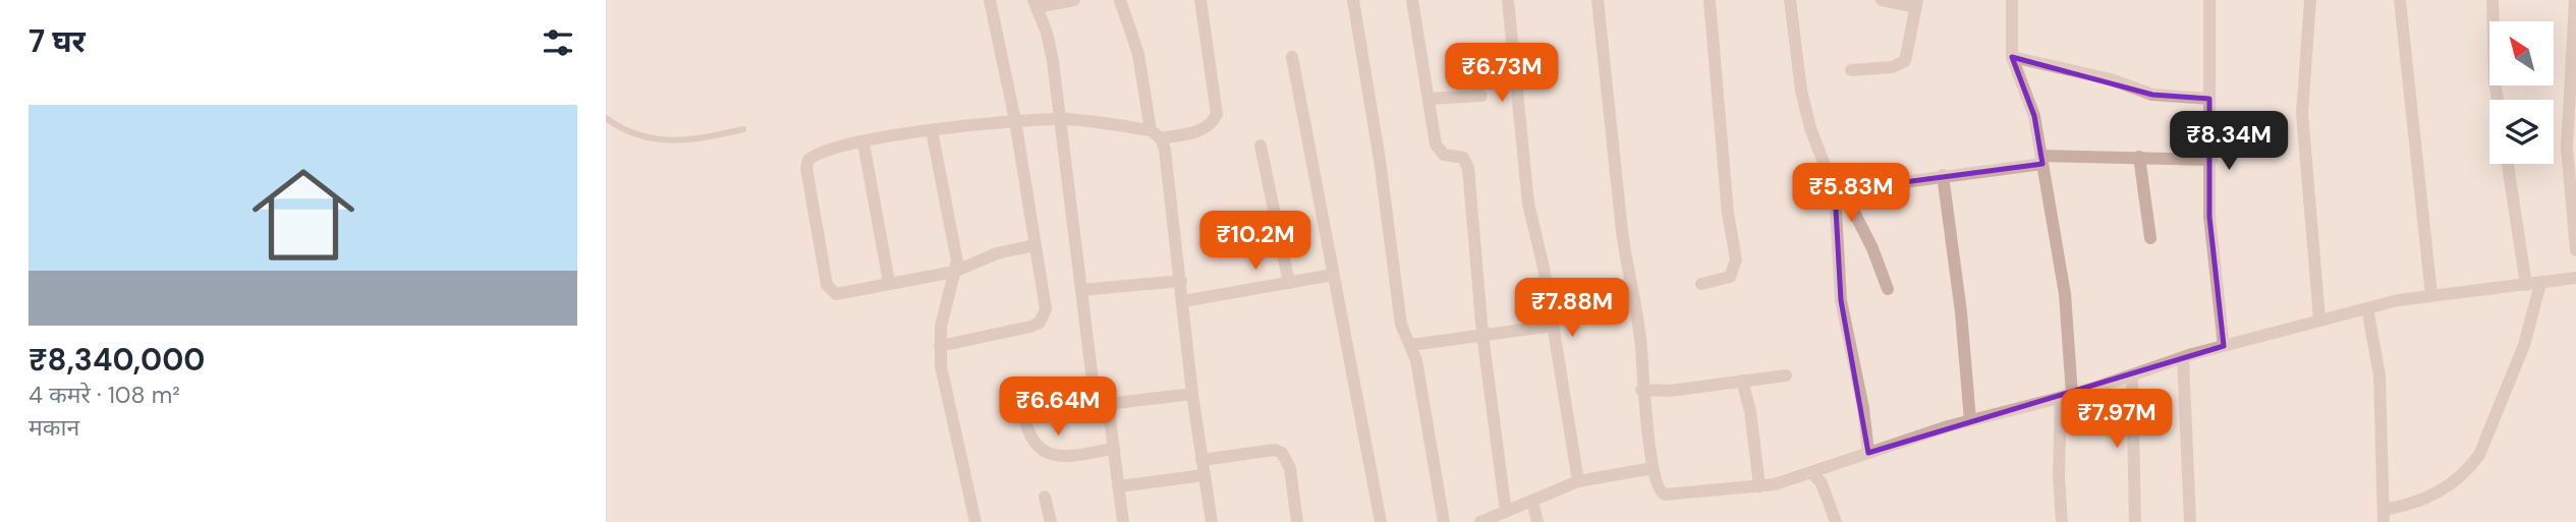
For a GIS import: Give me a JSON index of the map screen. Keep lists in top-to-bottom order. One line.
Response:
{"north":"top left","page":{"heading":"7 घर","price":["₹6.73M","₹8.34M","₹5.83M","₹10.2M","₹7.88M","₹6.64M","₹7.97M"],"list":[{"name":"₹8,340,000","note":"4 कमरे · 108 m² · मकान"}]}}
